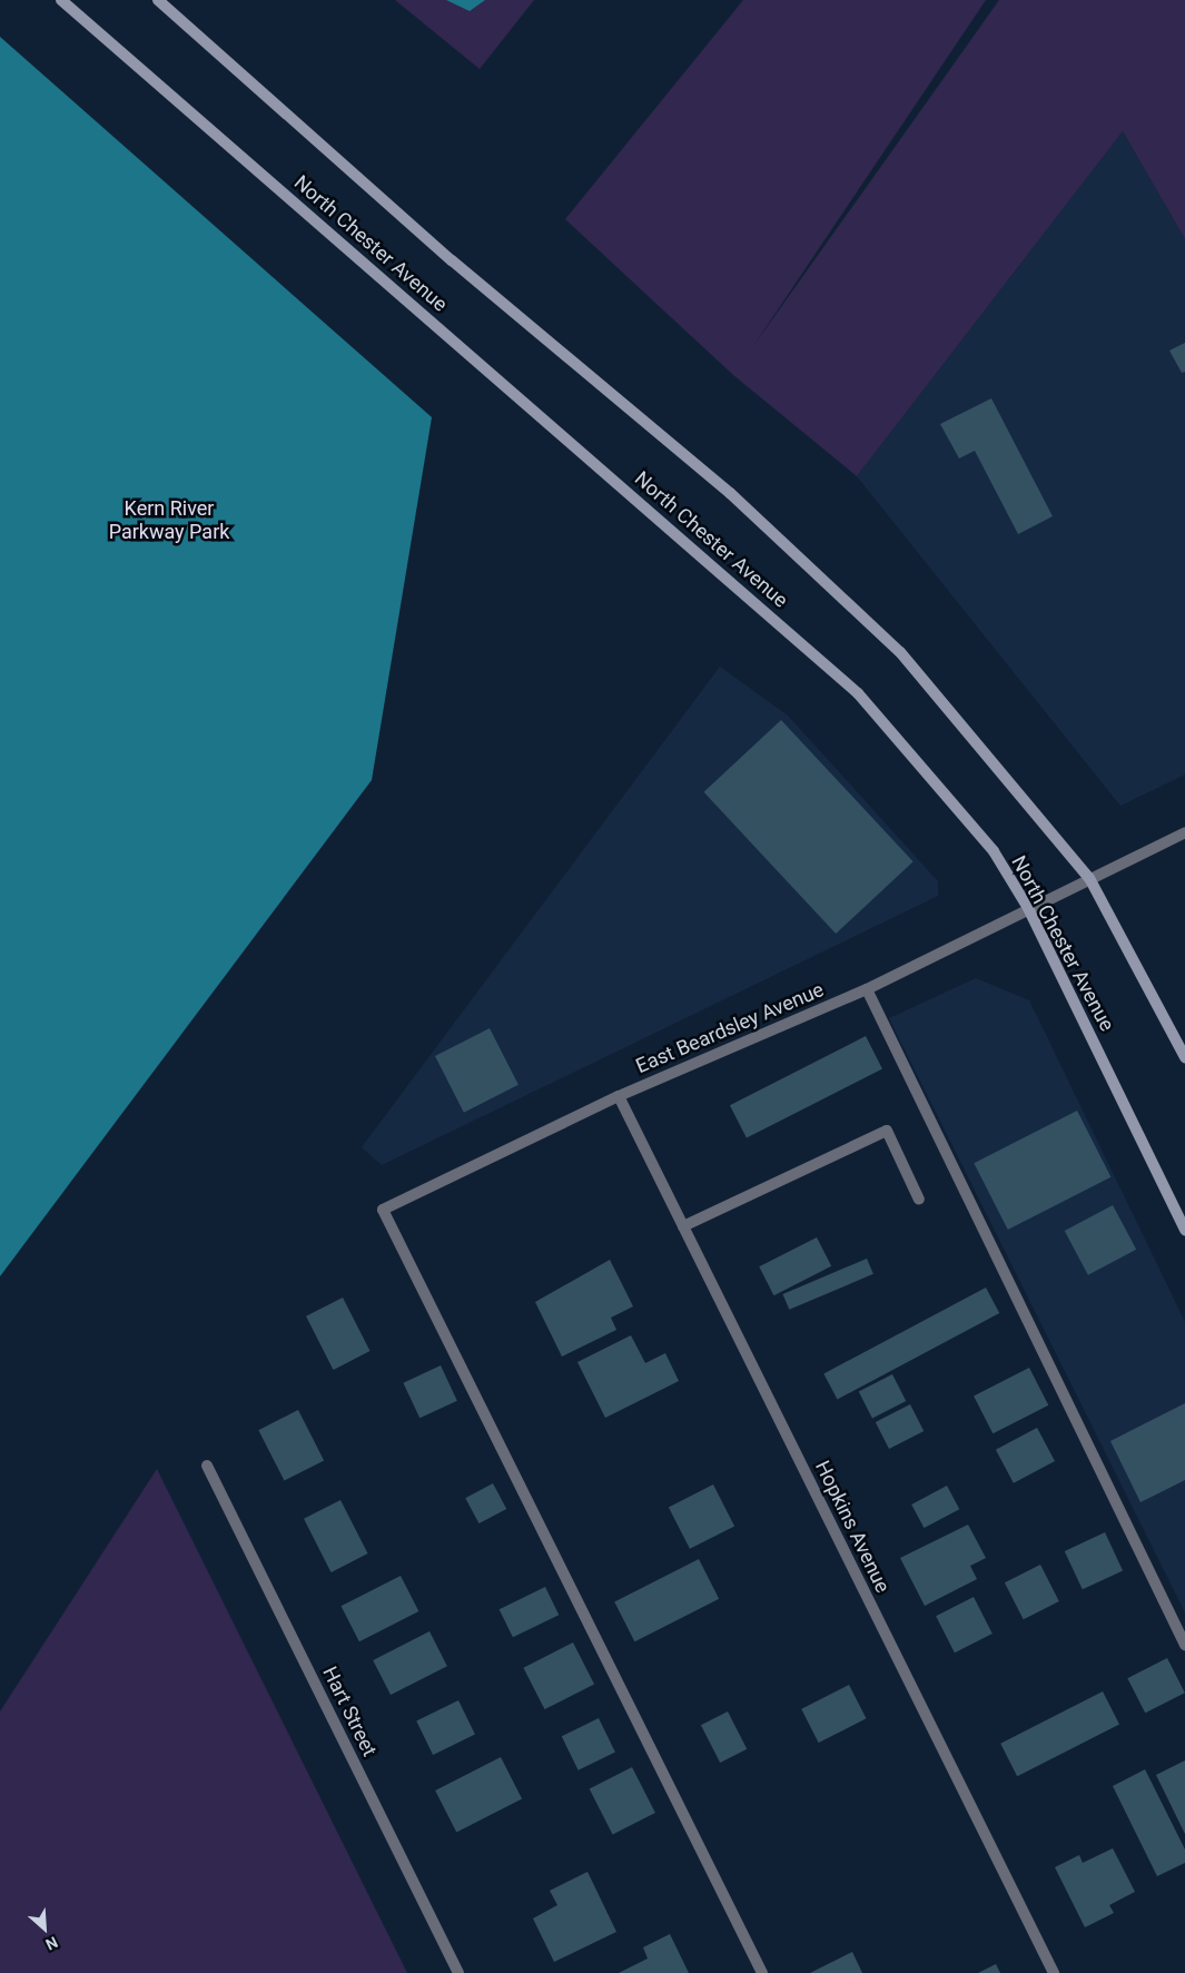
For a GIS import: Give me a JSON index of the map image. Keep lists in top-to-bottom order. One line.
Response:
{"streets":{"main road":["North Chester Avenue"],"street":["East Beardsley Avenue","Hopkins Avenue","Hart Street"]},"crossings":[["North Chester Avenue","East Beardsley Avenue"],["East Beardsley Avenue","Hopkins Avenue"]],"parks":["Kern River Parkway Park"],"north":"bottom right"}
